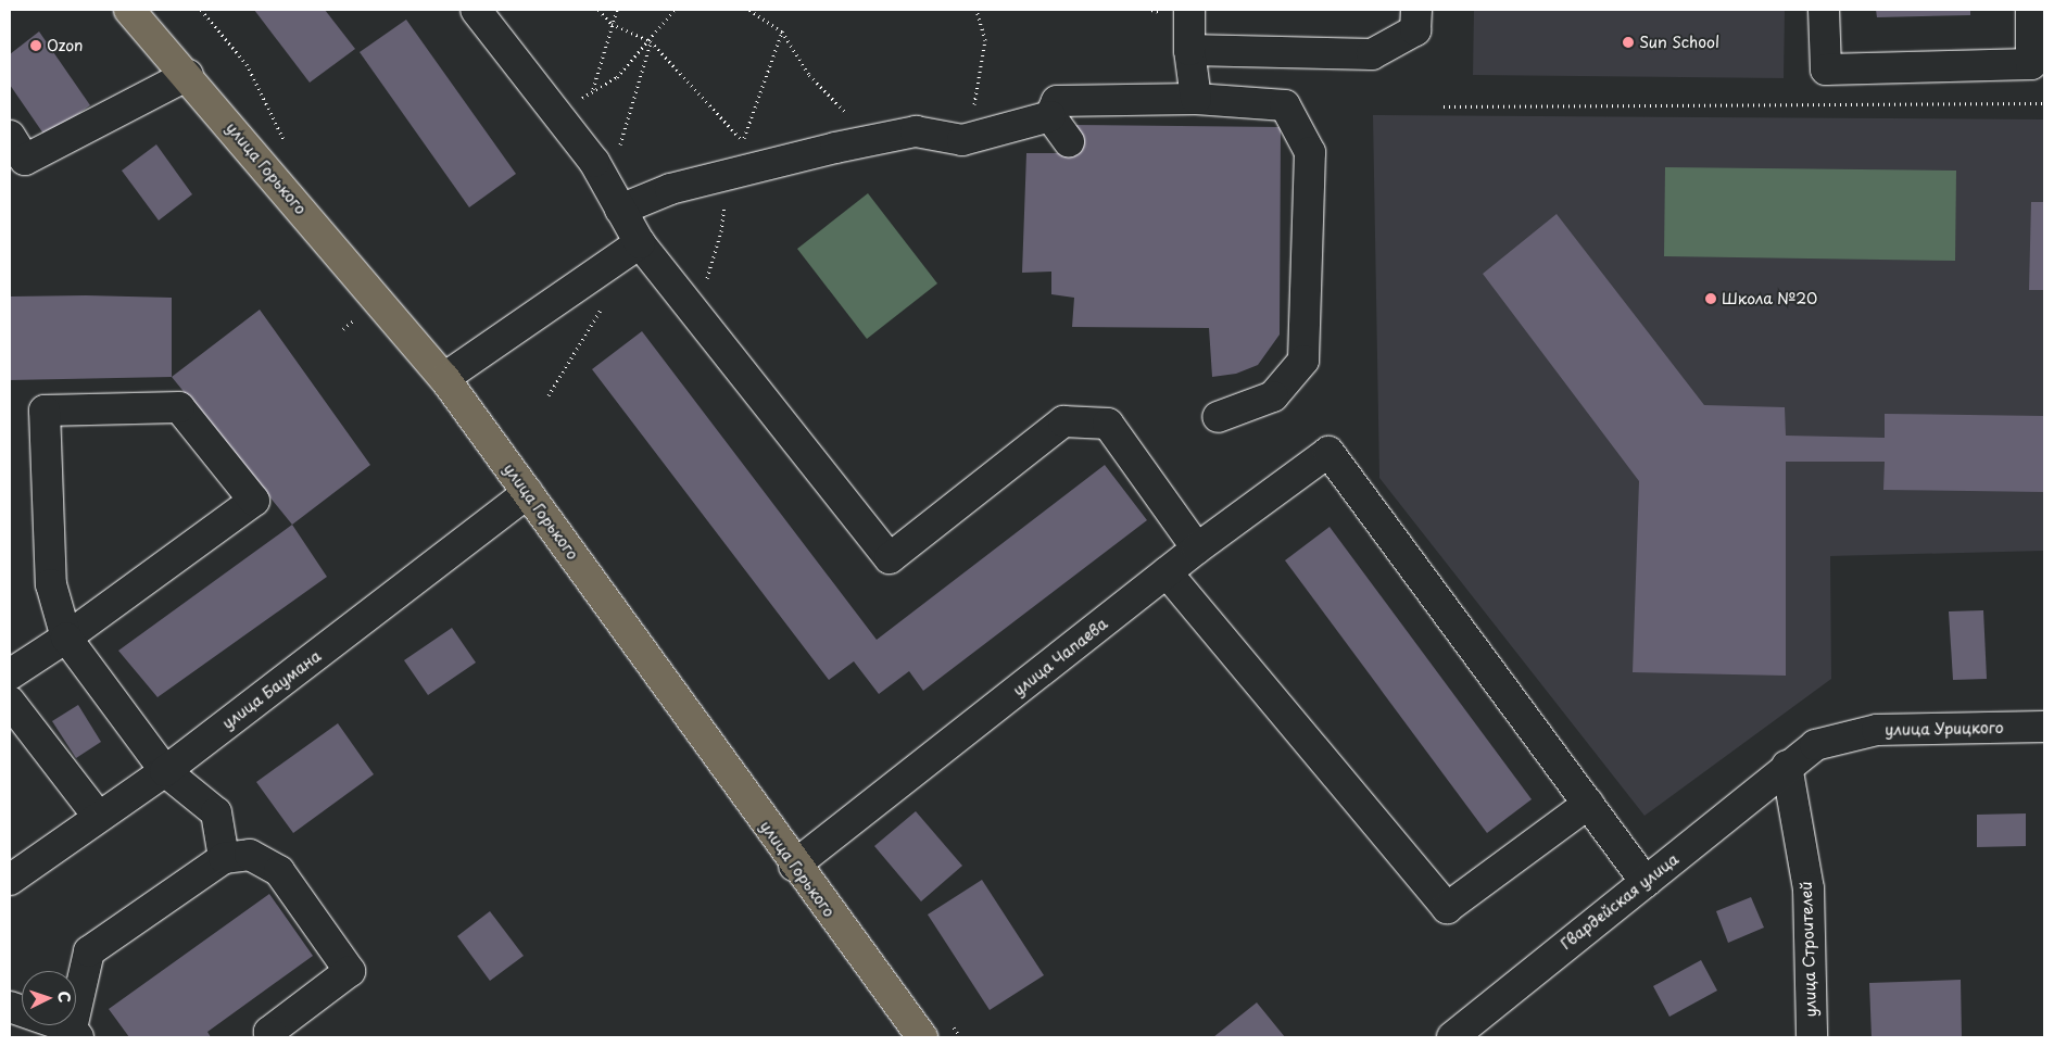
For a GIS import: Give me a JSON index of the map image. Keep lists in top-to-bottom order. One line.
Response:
{"streets":{"main road":["улица Горького"],"street":["улица Чапаева","улица Баумана","улица Урицкого","Гвардейская улица","улица Строителей"]},"crossings":[["улица Горького","улица Чапаева"],["улица Горького","улица Баумана"],["улица Урицкого","Гвардейская улица"],["улица Урицкого","улица Строителей"],["Гвардейская улица","улица Строителей"]],"places":["Sun School","Ozon","Школа №20"],"north":"right"}
